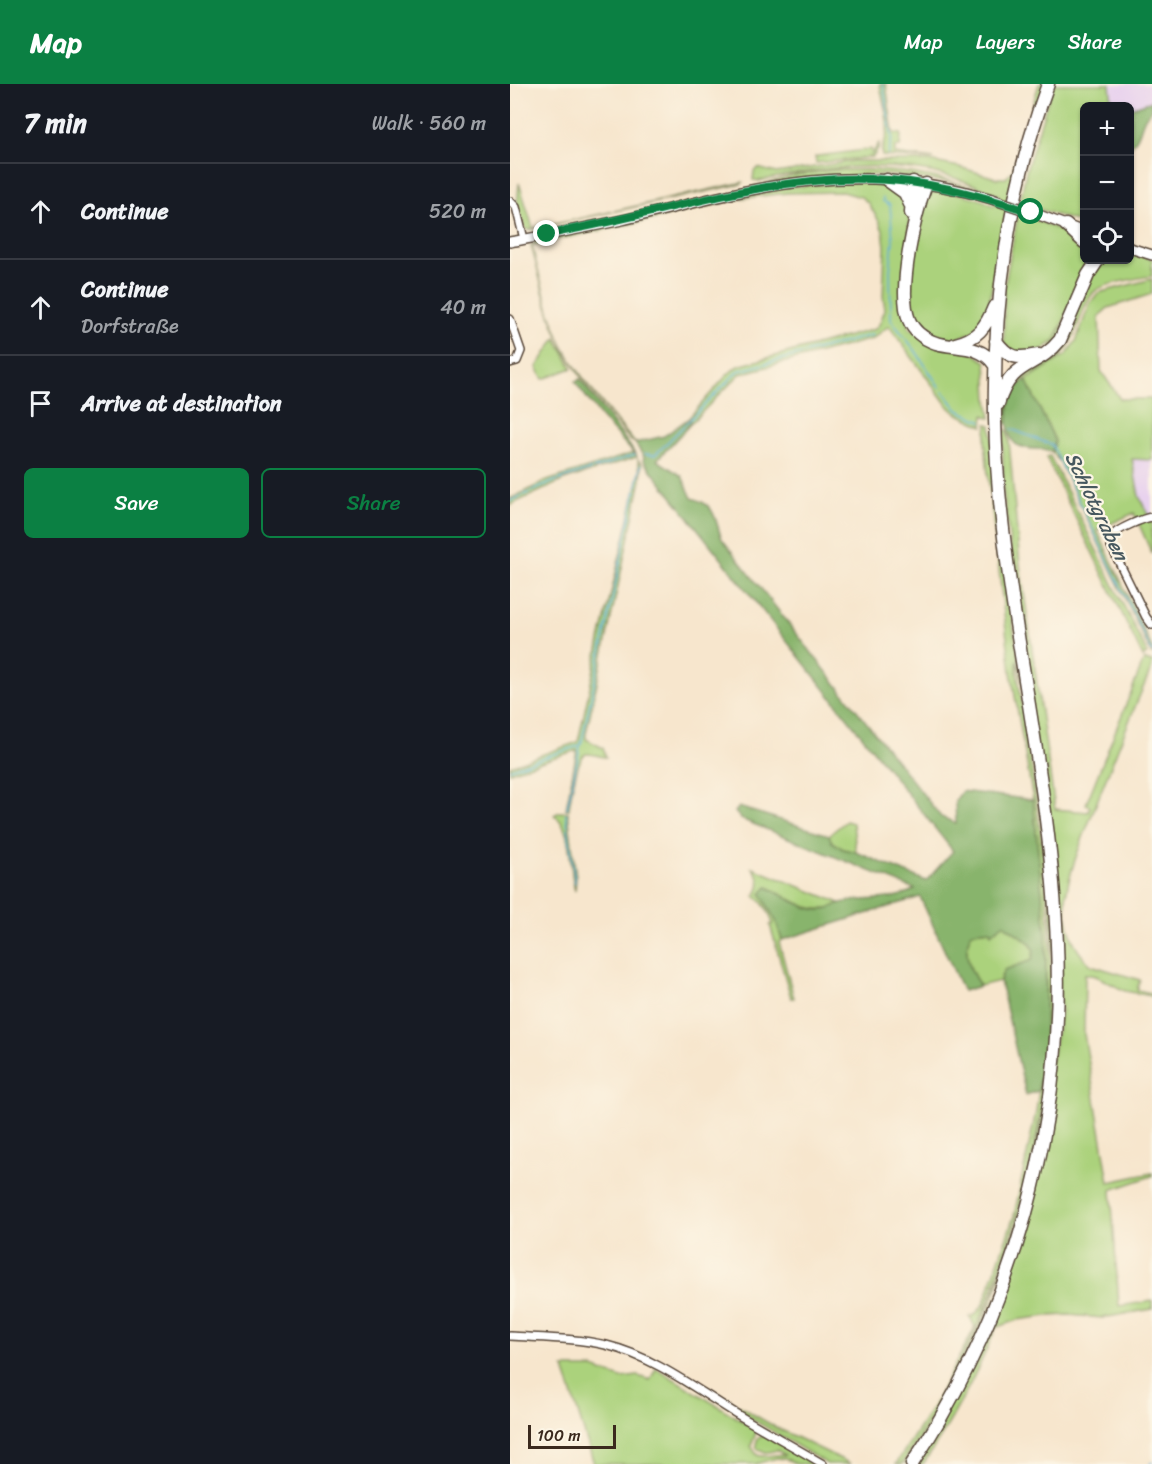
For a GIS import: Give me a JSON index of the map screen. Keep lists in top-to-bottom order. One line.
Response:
{"water":["Schlotgraben"],"scale_bar":"100 m","page":{"header":"Map","nav":["Map","Layers","Share"],"heading":["7 min","Walk · 560 m"],"map_buttons":["+","−"],"list":[["Continue","520 m"],["Continue","Dorfstraße","40 m"],"Arrive at destination"],"buttons":["Save","Share"],"scale":"100 m"}}
